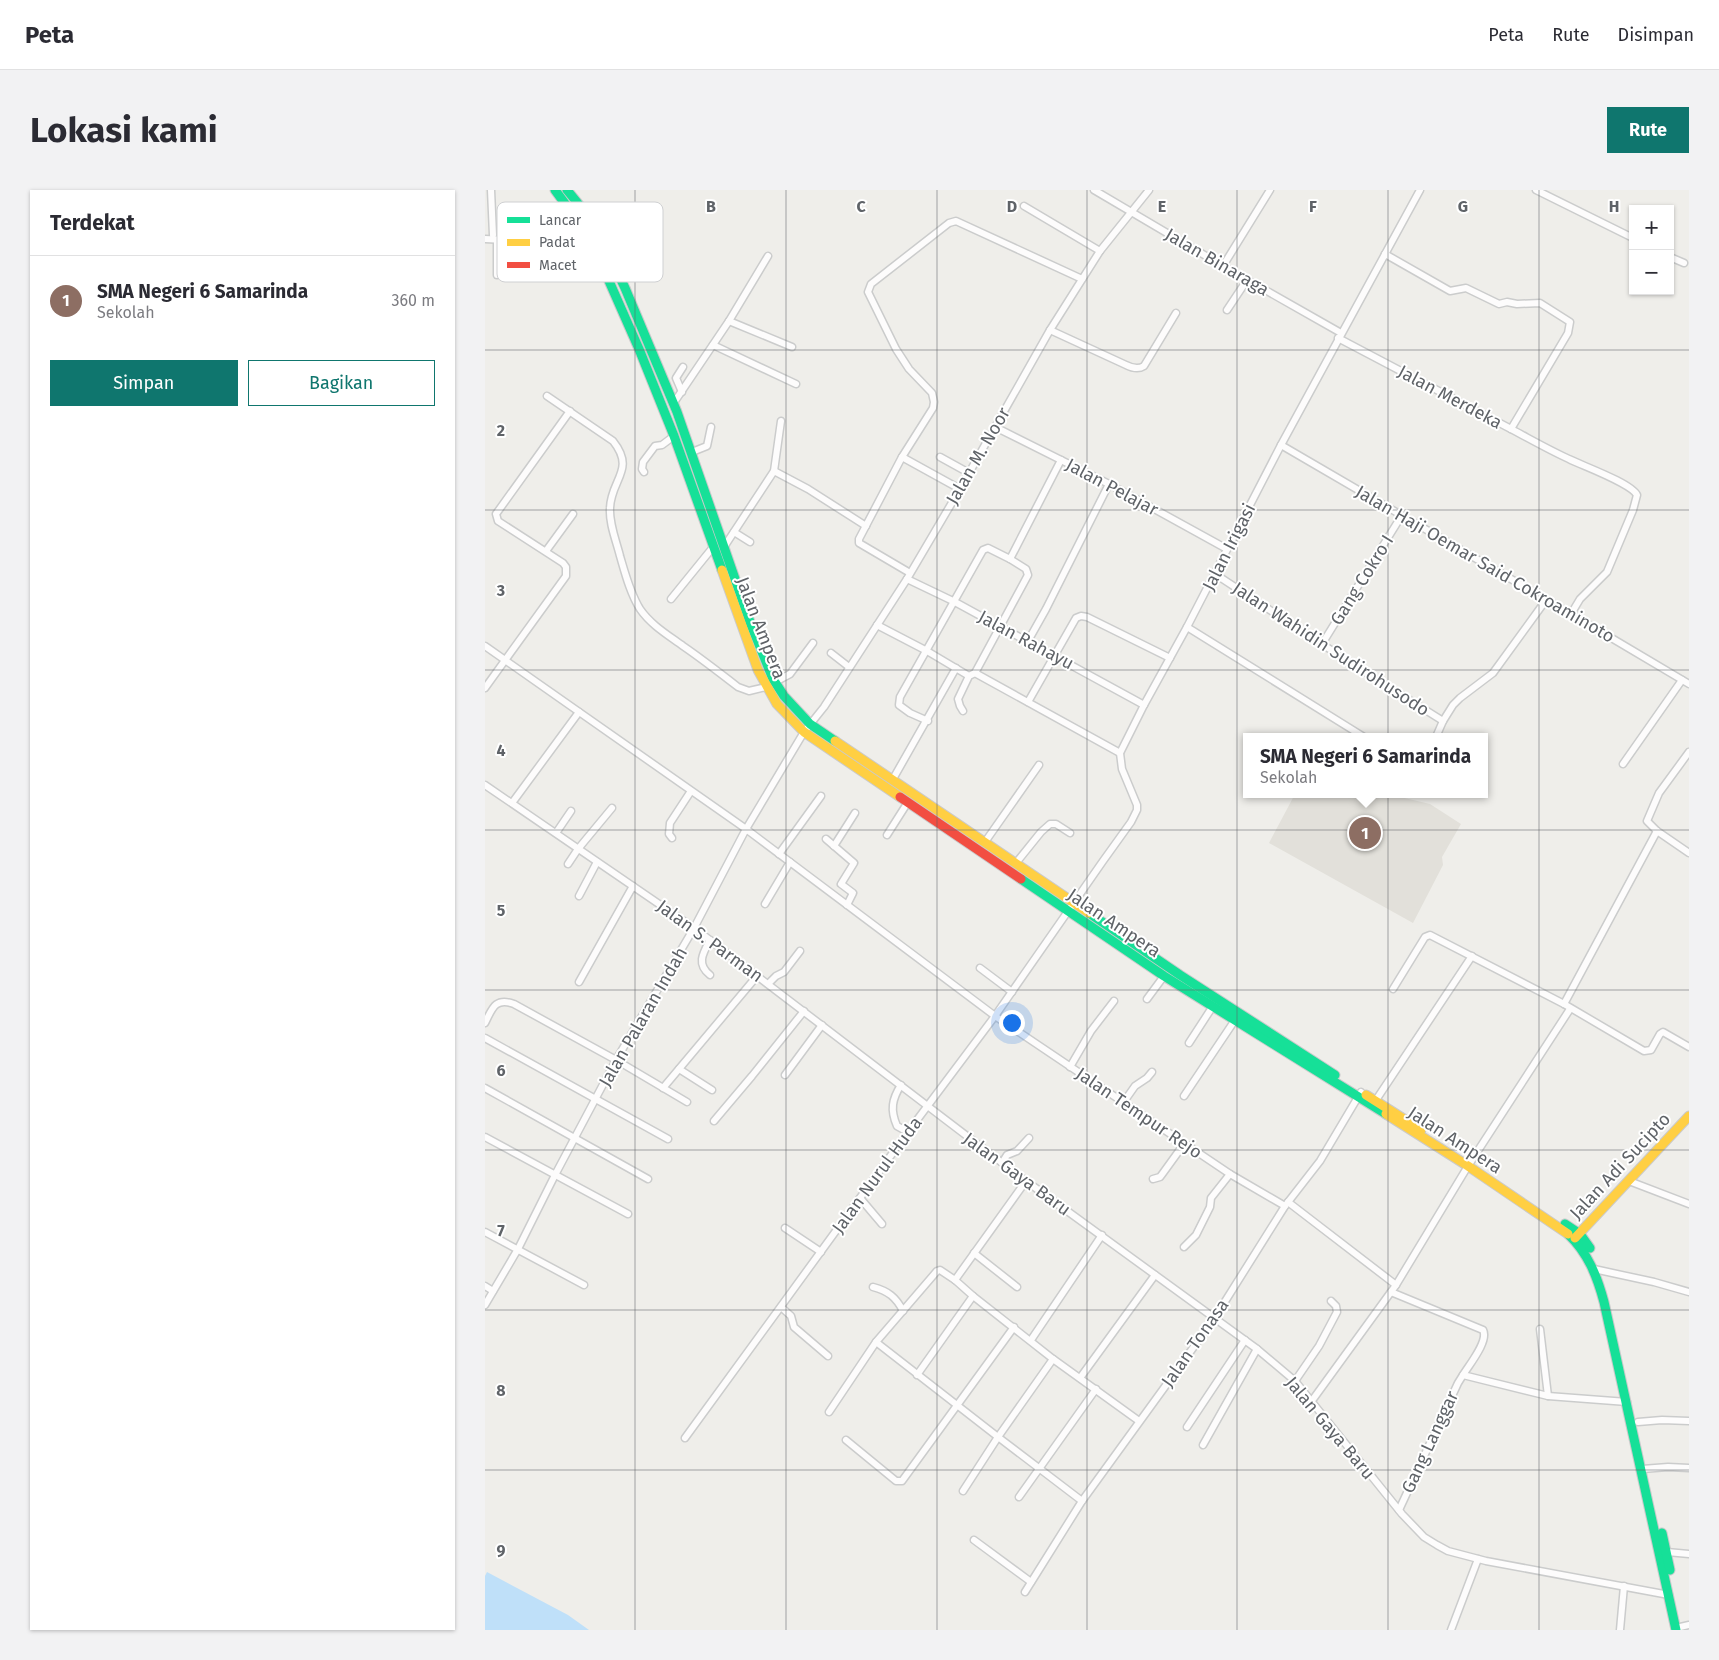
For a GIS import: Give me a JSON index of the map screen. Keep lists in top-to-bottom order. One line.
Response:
{"streets":{"main road":["Jalan Ampera","Jalan Adi Sucipto"],"street":["Jalan Binaraga","Jalan Merdeka","Jalan M. Noor","Jalan Pelajar","Jalan Irigasi","Jalan Haji Oemar Said Cokroaminoto","Gang Cokro I","Jalan Rahayu","Jalan Wahidin Sudirohusodo","Jalan S. Parman","Jalan Palaran Indah","Jalan Tempur Rejo","Jalan Gaya Baru","Jalan Nurul Huda","Jalan Tonasa","Gang Langgar"]},"crossings":[["Jalan Binaraga","Jalan Merdeka"],["Jalan Binaraga","Jalan M. Noor"],["Jalan Binaraga","Jalan Irigasi"],["Jalan Merdeka","Jalan Irigasi"],["Jalan M. Noor","Jalan Pelajar"],["Jalan M. Noor","Jalan Ampera"],["Jalan M. Noor","Jalan Rahayu"],["Jalan M. Noor","Jalan Palaran Indah"],["Jalan Pelajar","Jalan Irigasi"],["Jalan Irigasi","Jalan Haji Oemar Said Cokroaminoto"],["Jalan Irigasi","Jalan Rahayu"],["Jalan Irigasi","Jalan Wahidin Sudirohusodo"],["Jalan Haji Oemar Said Cokroaminoto","Gang Cokro I"],["Gang Cokro I","Jalan Wahidin Sudirohusodo"],["Jalan Ampera","Jalan Palaran Indah"],["Jalan Ampera","Jalan Adi Sucipto"],["Jalan Ampera","Jalan Gaya Baru"],["Jalan Ampera","Jalan Nurul Huda"],["Jalan Ampera","Jalan Tonasa"],["Jalan S. Parman","Jalan Palaran Indah"],["Jalan S. Parman","Jalan Gaya Baru"],["Jalan S. Parman","Jalan Nurul Huda"],["Jalan Palaran Indah","Jalan Tempur Rejo"],["Jalan Tempur Rejo","Jalan Nurul Huda"],["Jalan Tempur Rejo","Jalan Tonasa"],["Jalan Gaya Baru","Jalan Nurul Huda"],["Jalan Gaya Baru","Jalan Tonasa"],["Jalan Gaya Baru","Gang Langgar"]],"legend":["Lancar","Padat","Macet"],"page":{"header":"Peta","nav":["Peta","Rute","Disimpan"],"buttons":["Rute",["Simpan","Bagikan"]],"title":"Lokasi kami","heading":"Terdekat","map_buttons":["+","−"],"list":[{"mark":"1","name":"SMA Negeri 6 Samarinda","note":"Sekolah","value":"360 m"}],"popup":["SMA Negeri 6 Samarinda","Sekolah"],"pins":"1"},"grid":{"columns":["B","C","D","E","F","G","H"],"rows":["2","3","4","5","6","7","8","9"]}}
